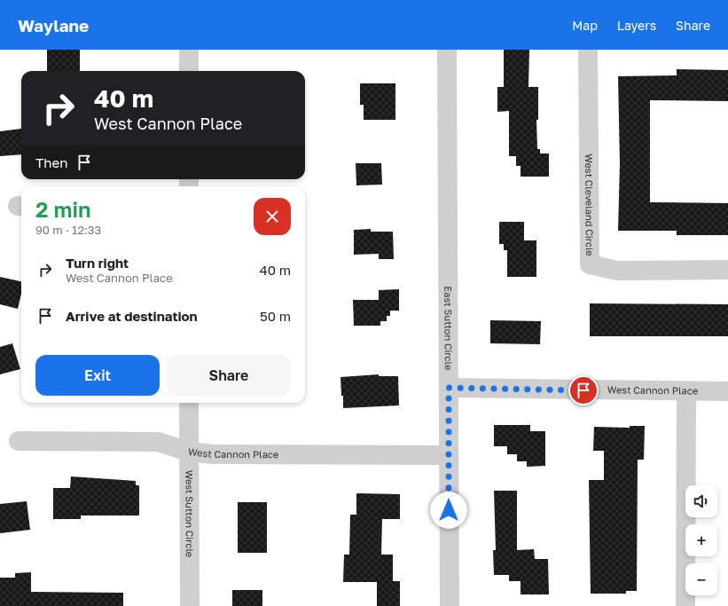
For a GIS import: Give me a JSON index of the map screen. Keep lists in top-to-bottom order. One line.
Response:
{"streets":{"street":["West Cleveland Circle","East Sutton Circle","West Cannon Place","West Sutton Circle"]},"crossings":[["East Sutton Circle","West Cannon Place"],["West Cannon Place","West Sutton Circle"]],"page":{"header":"Waylane","nav":["Map","Layers","Share"],"turn":["40 m","West Cannon Place"],"then":"Then","heading":["2 min","90 m · 12:33"],"list":[{"name":"Turn right","note":"West Cannon Place","value":"40 m"},{"name":"Arrive at destination","value":"50 m"}],"buttons":["Exit","Share"],"map_buttons":["+","−"]}}
